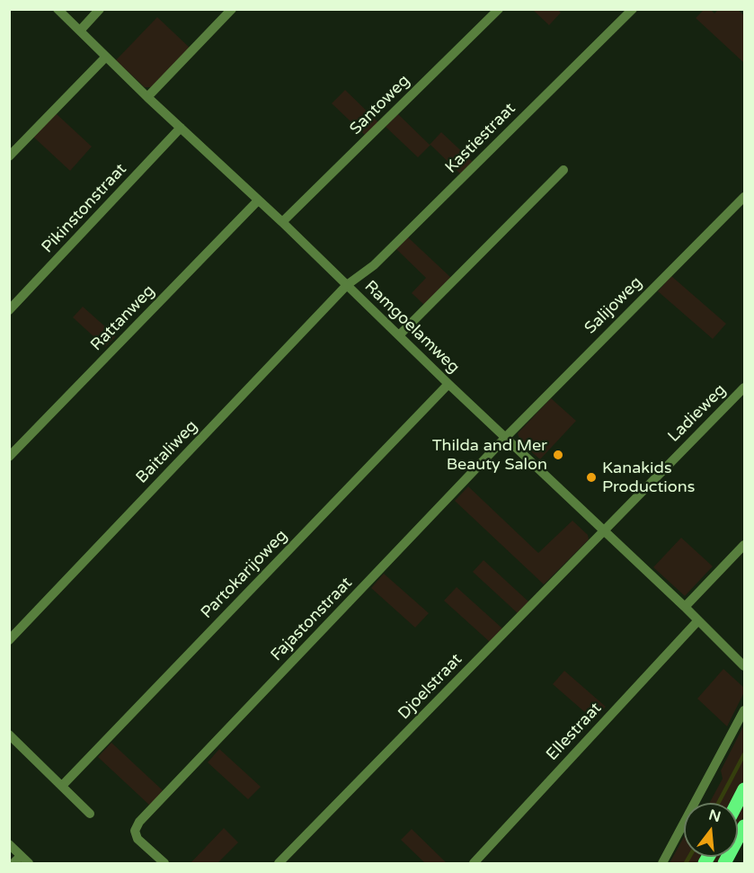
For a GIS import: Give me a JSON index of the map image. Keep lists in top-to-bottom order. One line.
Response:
{"streets":{"street":["Santoweg","Kastiestraat","Pikinstonstraat","Salijoweg","Rattanweg","Ramgoelamweg","Ladieweg","Baitaliweg","Partokarijoweg","Fajastonstraat","Djoelstraat","Ellestraat"]},"crossings":[["Santoweg","Ramgoelamweg"],["Kastiestraat","Ramgoelamweg"],["Kastiestraat","Baitaliweg"],["Pikinstonstraat","Ramgoelamweg"],["Salijoweg","Ramgoelamweg"],["Salijoweg","Fajastonstraat"],["Rattanweg","Ramgoelamweg"],["Ramgoelamweg","Ladieweg"],["Ramgoelamweg","Baitaliweg"],["Ramgoelamweg","Partokarijoweg"],["Ramgoelamweg","Fajastonstraat"],["Ramgoelamweg","Djoelstraat"],["Ramgoelamweg","Ellestraat"],["Ladieweg","Djoelstraat"]],"places":["Thilda and Mer Beauty Salon","Kanakids Productions"],"north":"top"}
